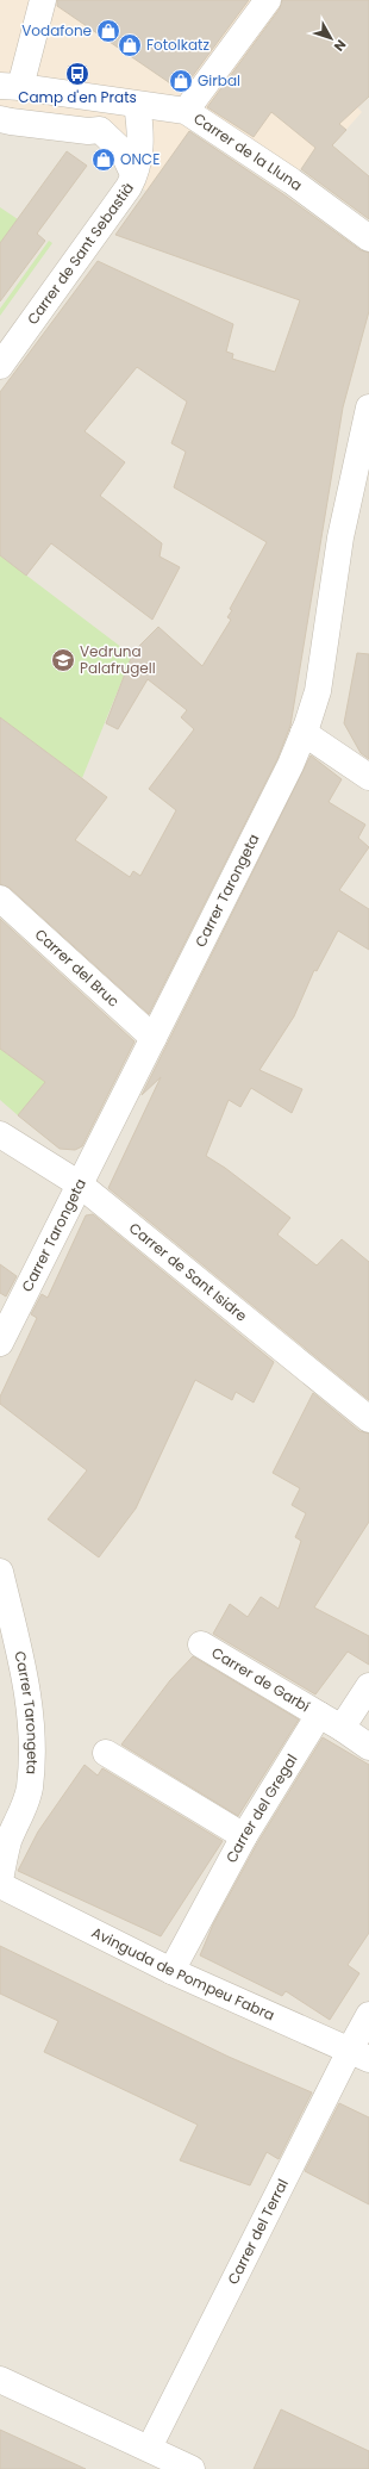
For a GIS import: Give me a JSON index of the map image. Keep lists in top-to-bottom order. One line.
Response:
{"streets":{"street":["Carrer de la Lluna","Carrer de Sant Sebastià","Carrer Tarongeta","Carrer del Bruc","Carrer de Sant Isidre","Carrer de Garbí","Carrer del Gregal","Avinguda de Pompeu Fabra","Carrer del Terral"]},"crossings":[["Carrer de la Lluna","Carrer de Sant Sebastià"],["Carrer Tarongeta","Carrer del Bruc"],["Carrer Tarongeta","Carrer de Sant Isidre"],["Carrer de Garbí","Carrer del Gregal"],["Carrer del Gregal","Avinguda de Pompeu Fabra"],["Avinguda de Pompeu Fabra","Carrer del Terral"]],"places":{"shop":["Vodafone","FotoIkatz","Girbal","ONCE"],"bus stop":["Camp d'en Prats"],"school or university":["Vedruna Palafrugell"]},"north":"bottom right"}
